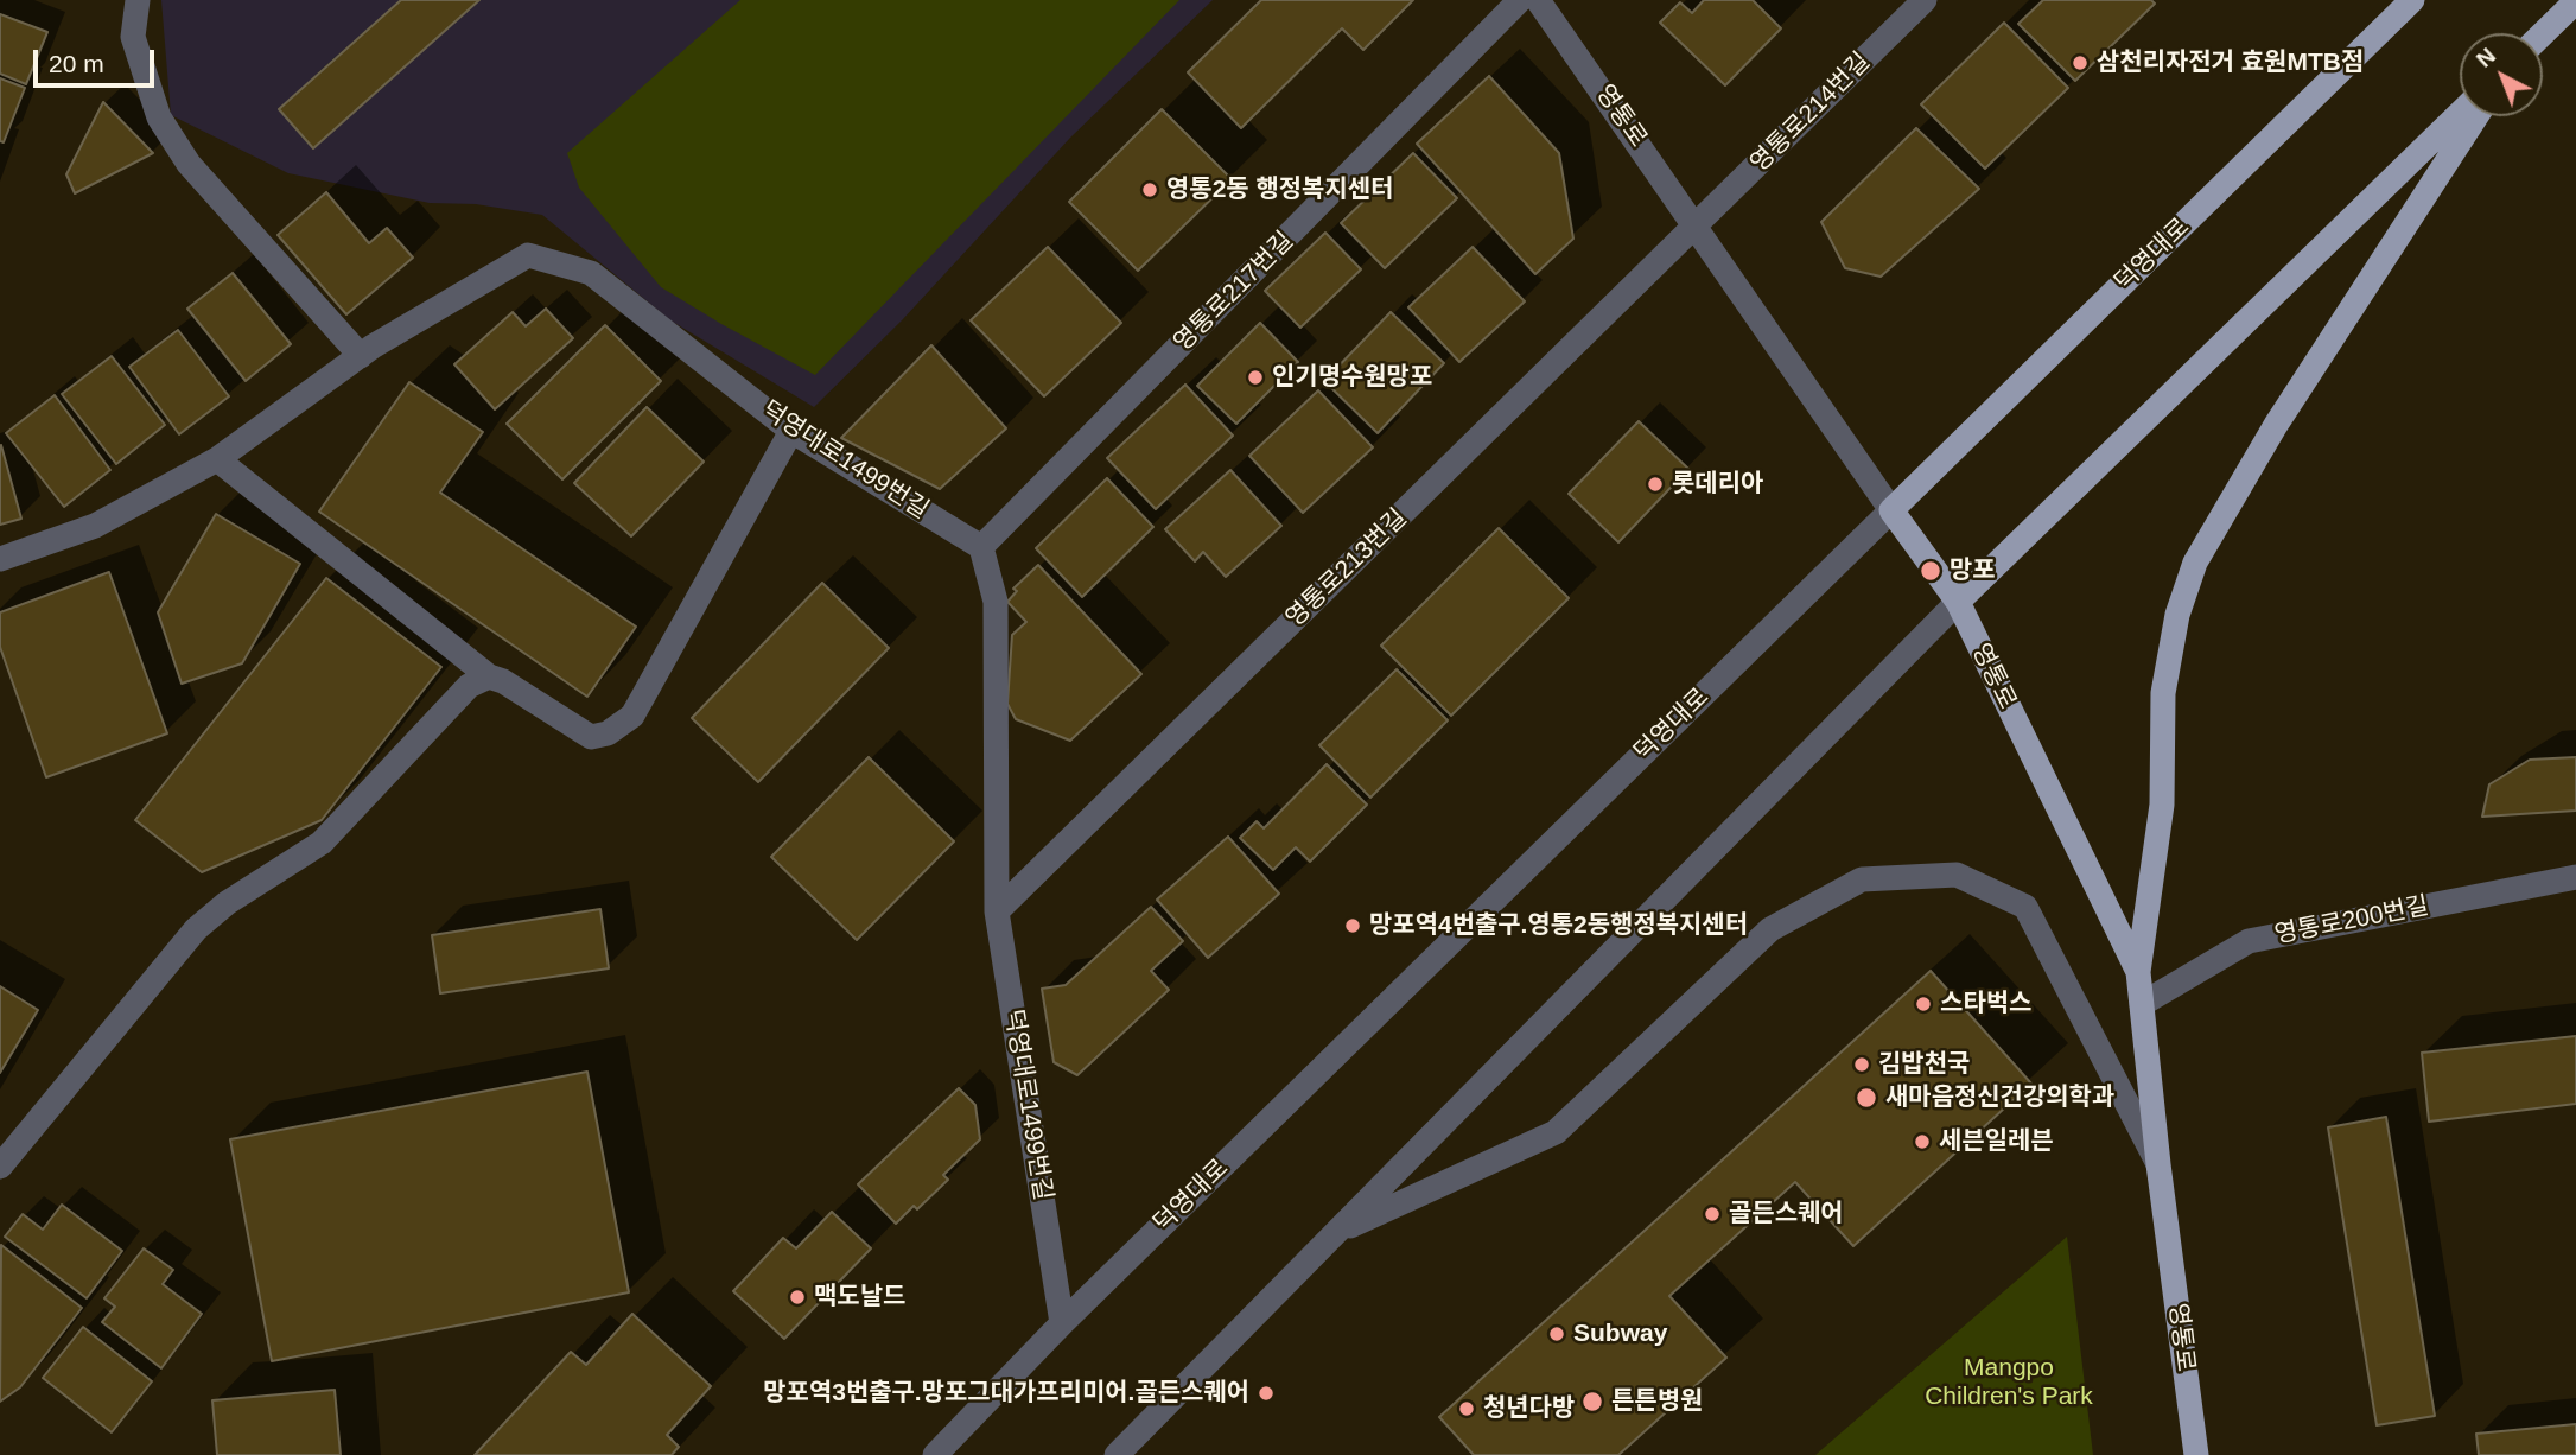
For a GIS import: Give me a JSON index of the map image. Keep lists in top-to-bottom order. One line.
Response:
{"streets":{"main road":["영통로","덕영대로"],"street":["영통로214번길","영통로217번길","덕영대로1499번길","영통로213번길","영통로200번길"]},"crossings":[["영통로214번길","영통로"],["영통로214번길","영통로213번길"],["영통로","덕영대로"],["영통로","영통로213번길"],["영통로","영통로200번길"],["덕영대로","덕영대로1499번길"],["영통로217번길","덕영대로1499번길"],["덕영대로1499번길","영통로213번길"]],"parks":["Mangpo Children's Park"],"places":["삼천리자전거 효원MTB점","영통2동 행정복지센터","인기명수원망포","롯데리아","망포","망포역4번출구.영통2동행정복지센터","스타벅스","김밥천국","새마음정신건강의학과","세븐일레븐","골든스퀘어","맥도날드","Subway","망포역3번출구.망포그대가프리미어.골든스퀘어","튼튼병원","청년다방"],"scale_bar":"20 m","north":"top left"}
